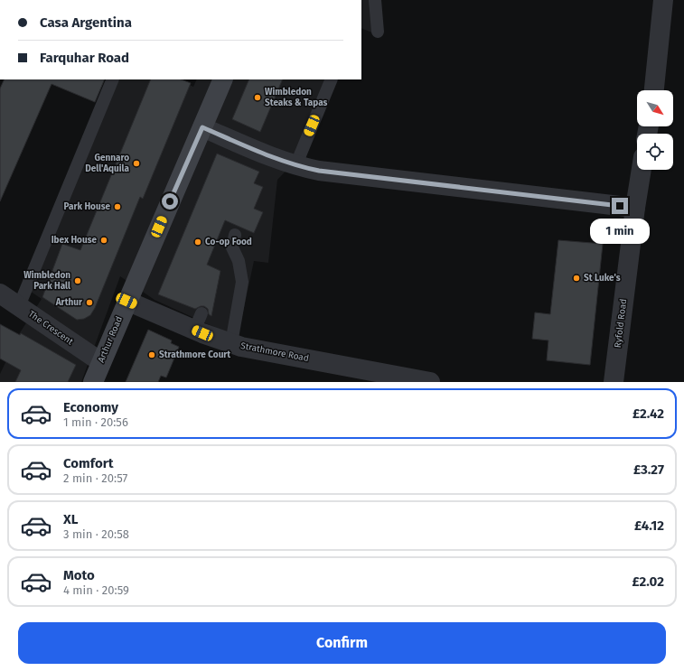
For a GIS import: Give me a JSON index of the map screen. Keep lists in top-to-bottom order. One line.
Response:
{"streets":{"street":["Ryfold Road","The Crescent","Arthur Road","Strathmore Road"]},"crossings":[["The Crescent","Arthur Road"],["Arthur Road","Strathmore Road"]],"places":["Wimbledon Steaks & Tapas","Gennaro Dell'Aquila","Park House","Ibex House","Co-op Food","St Luke's","Wimbledon Park Hall","Arthur","Strathmore Court"],"north":"bottom right","page":{"banner":["Casa Argentina","Farquhar Road"],"bubble":"1 min","list":[{"name":"Economy","note":"1 min · 20:56","value":"£2.42"},{"name":"Comfort","note":"2 min · 20:57","value":"£3.27"},{"name":"XL","note":"3 min · 20:58","value":"£4.12"},{"name":"Moto","note":"4 min · 20:59","value":"£2.02"}],"buttons":"Confirm"}}
